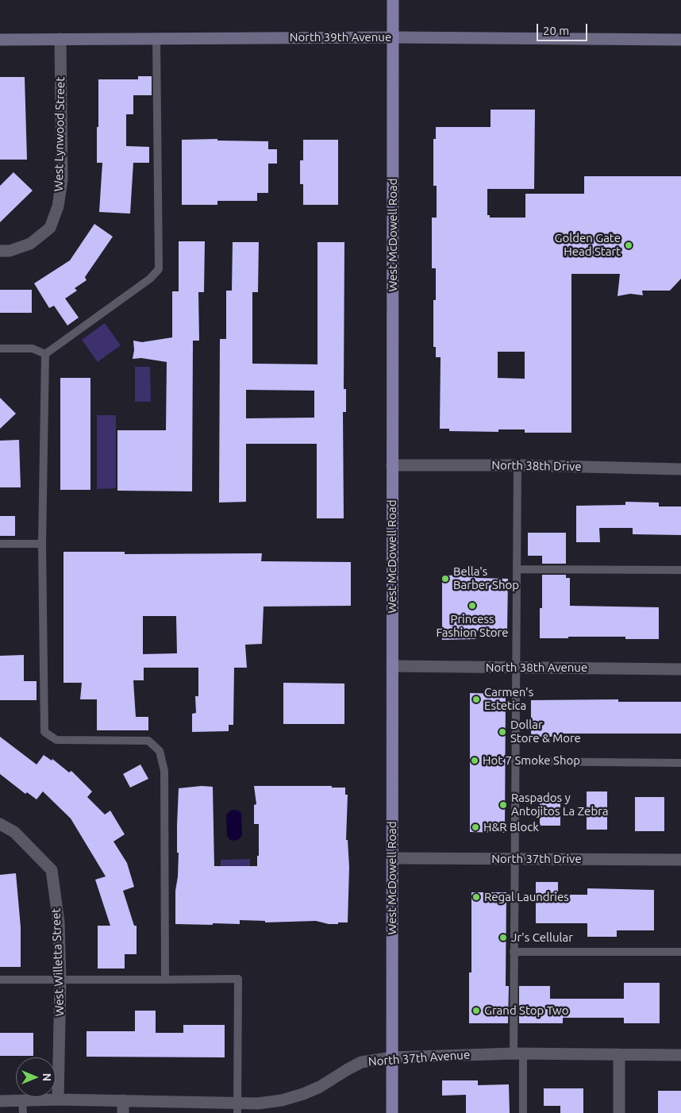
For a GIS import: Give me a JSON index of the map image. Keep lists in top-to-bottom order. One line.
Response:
{"streets":{"main road":["West McDowell Road"],"street":["North 39th Avenue","West Lynwood Street","North 38th Drive","North 38th Avenue","North 37th Drive","West Willetta Street","North 37th Avenue"]},"crossings":[["North 39th Avenue","West Lynwood Street"],["North 39th Avenue","West McDowell Road"],["West McDowell Road","North 38th Drive"],["West McDowell Road","North 38th Avenue"],["West McDowell Road","North 37th Drive"],["West McDowell Road","North 37th Avenue"],["West Willetta Street","North 37th Avenue"]],"places":["Golden Gate Head Start","Bella's Barber Shop","Princess Fashion Store","Carmen's Estetica","Dollar Store & More","Hot 7 Smoke Shop","Raspados y Antojitos La Zebra","H&R Block","Regal Laundries","Jr's Cellular","Grand Stop Two"],"scale_bar":"20 m","north":"right"}
